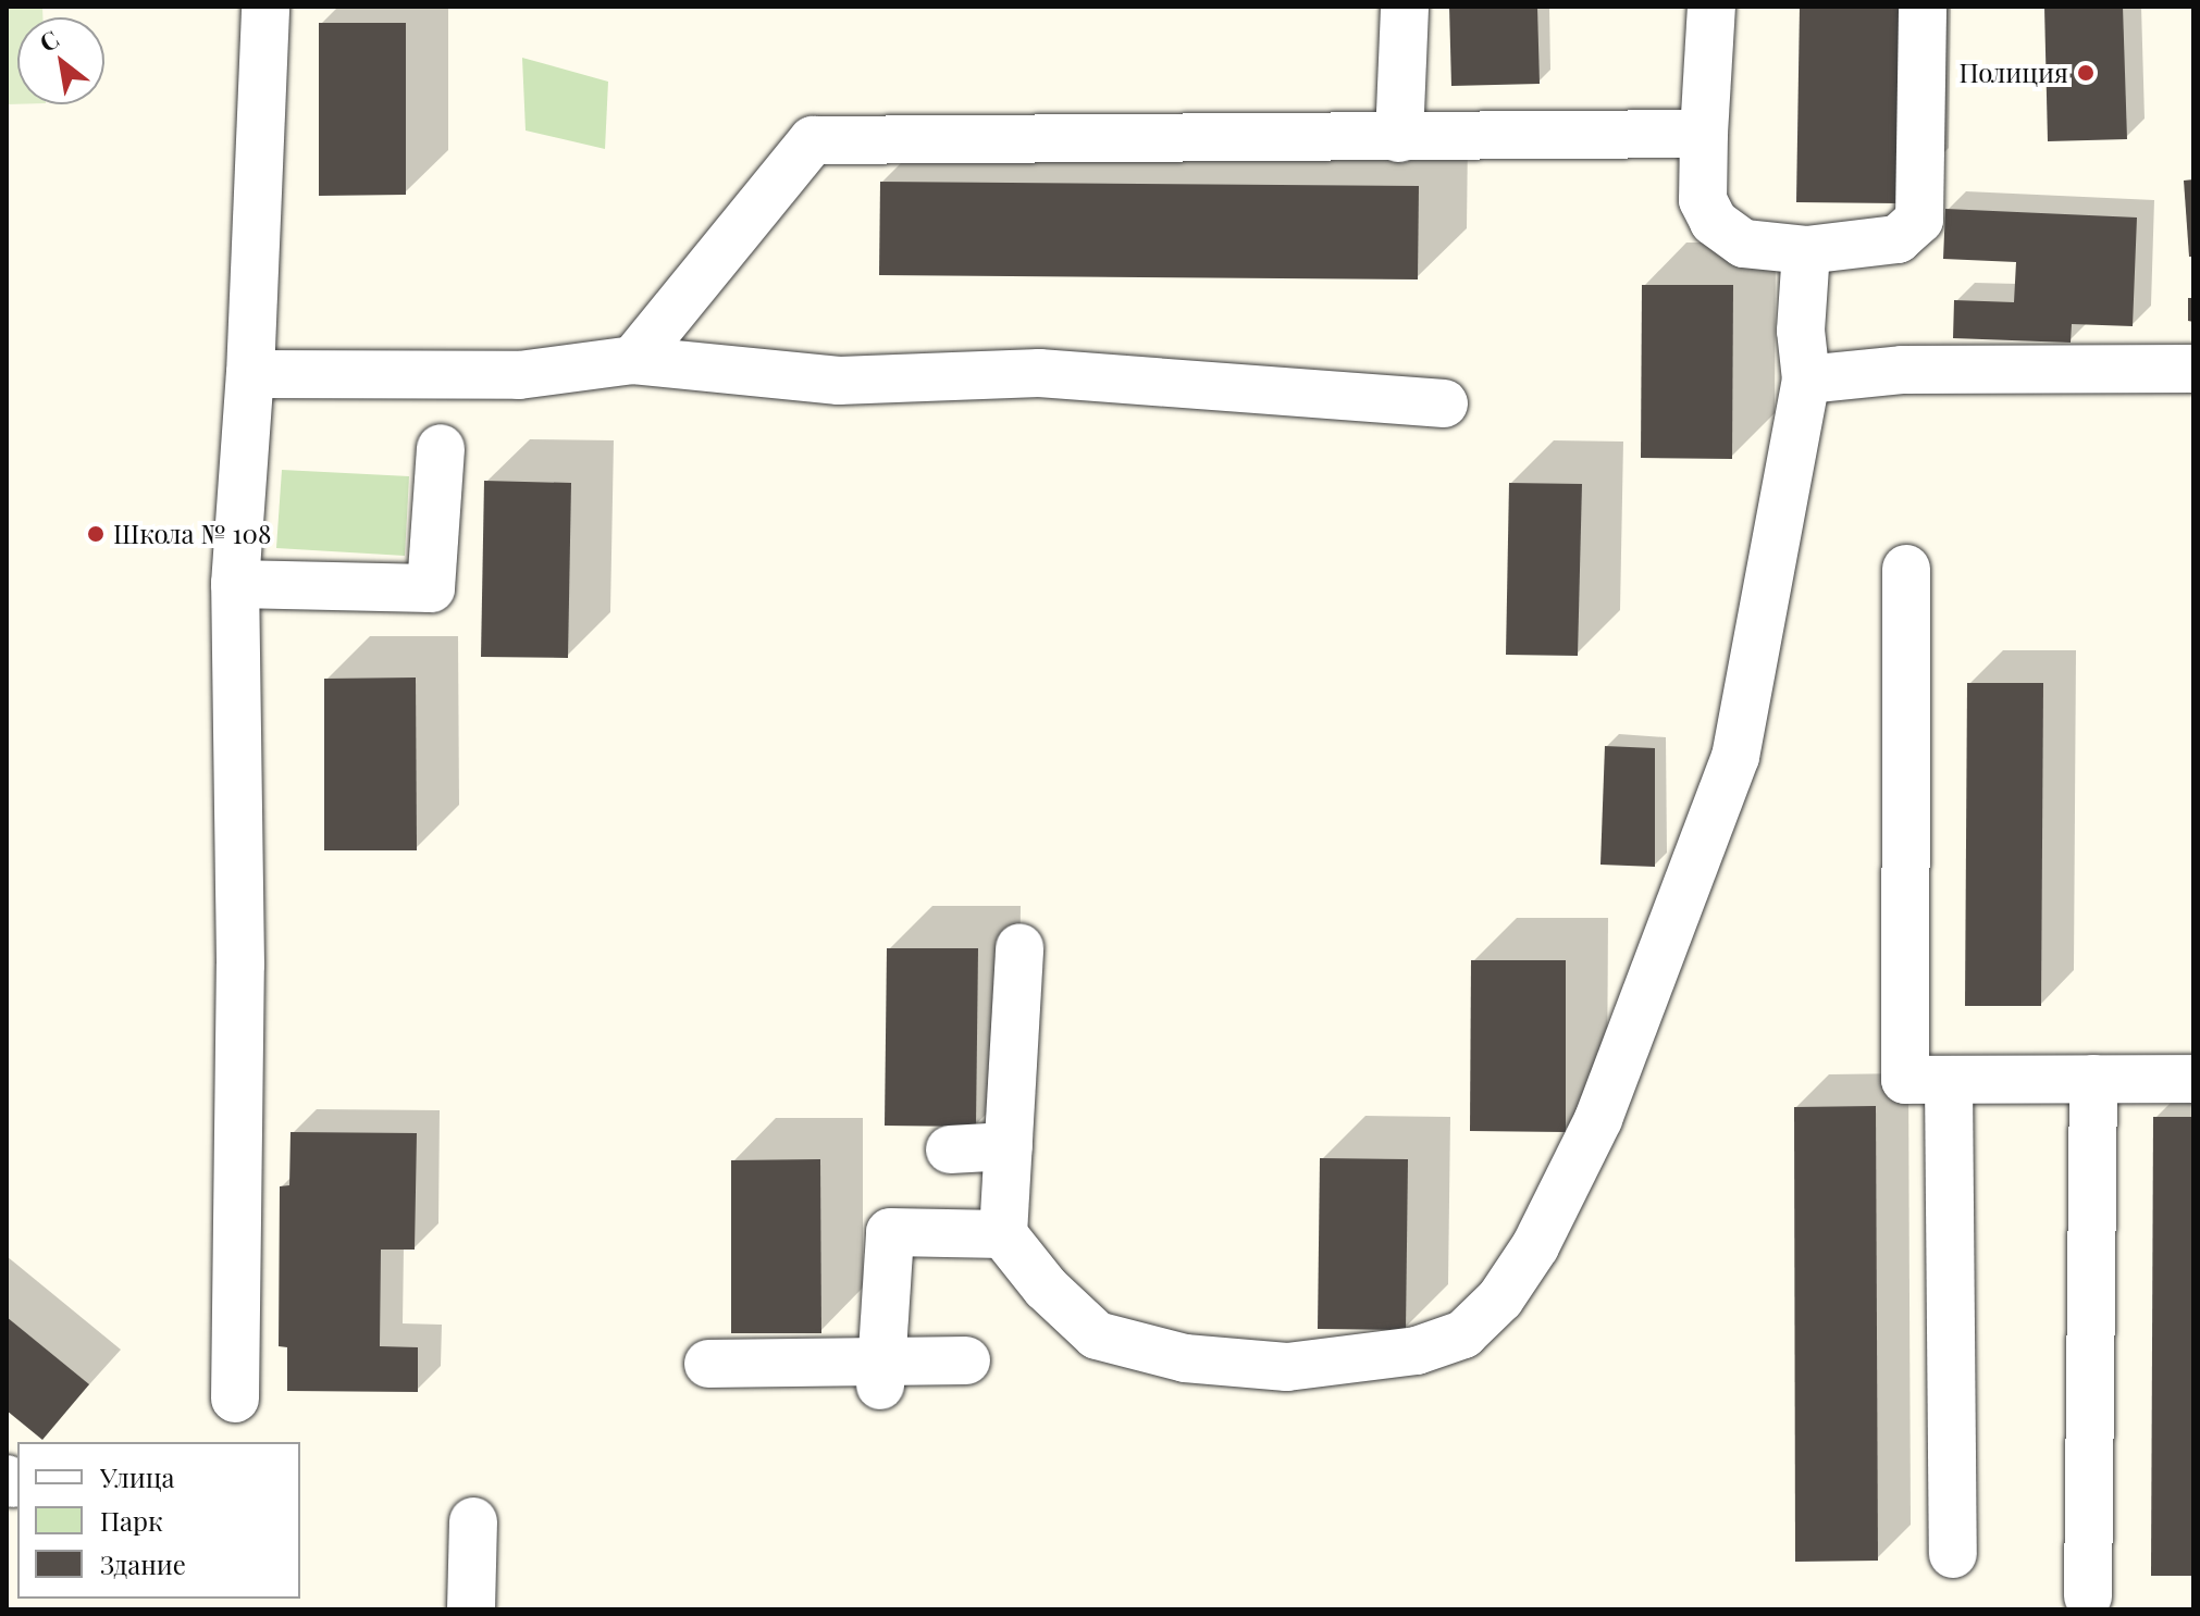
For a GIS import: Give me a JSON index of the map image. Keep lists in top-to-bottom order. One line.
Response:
{"places":["Полиция","Школа № 108"],"legend":["Улица","Парк","Здание"],"north":"top left"}
